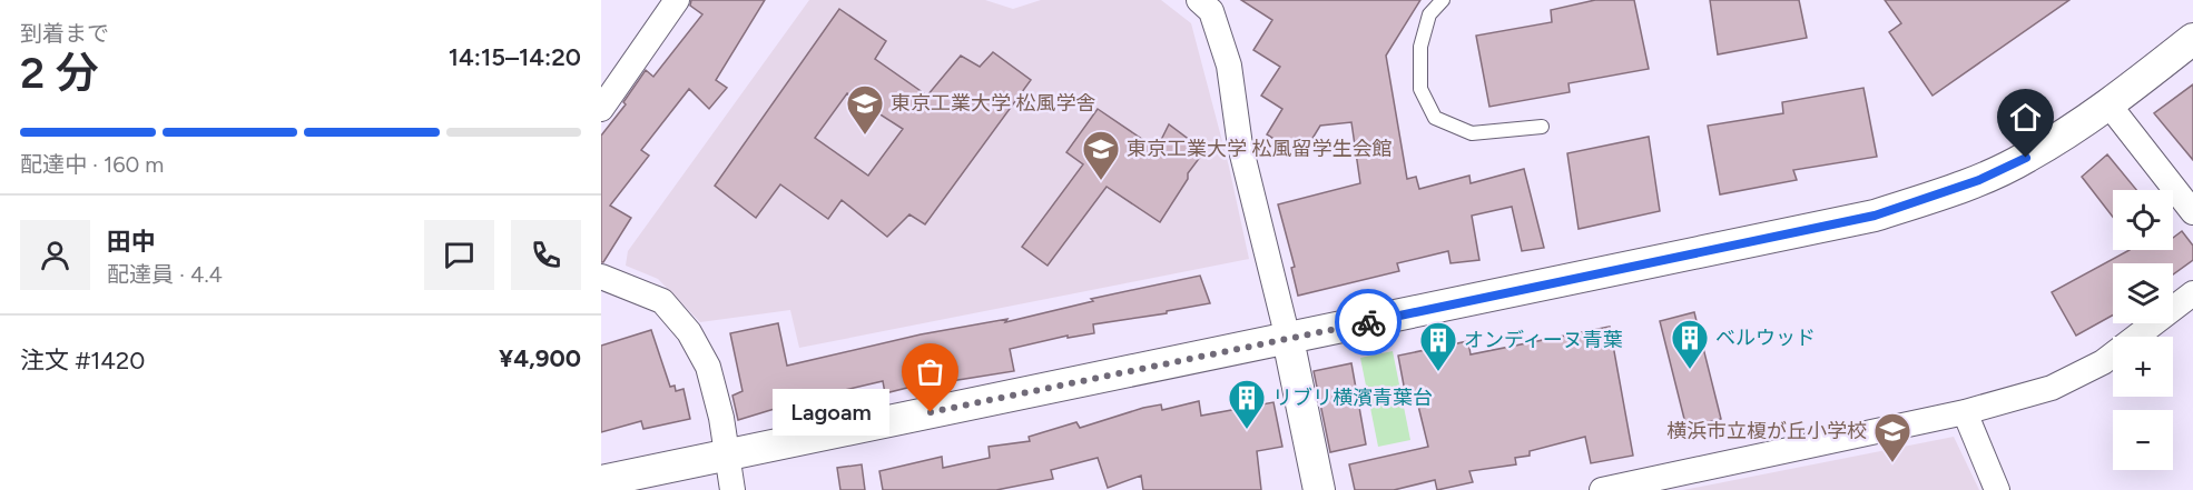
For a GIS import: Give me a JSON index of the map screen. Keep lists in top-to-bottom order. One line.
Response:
{"places":{"school or university":["東京工業大学 松風学舎","東京工業大学 松風留学生会館","横浜市立榎が丘小学校"],"building":["ベルウッド","オンディーヌ青葉","リブリ横濱青葉台"],"other":["Lagoam"]},"page":{"heading":["2 分","到着まで","14:15–14:20"],"panel":["田中","配達員 · 4.4","注文 #1420","¥4,900"],"bar":"配達中 · 160 m","map_buttons":["+","−"],"bubble":"Lagoam"}}
